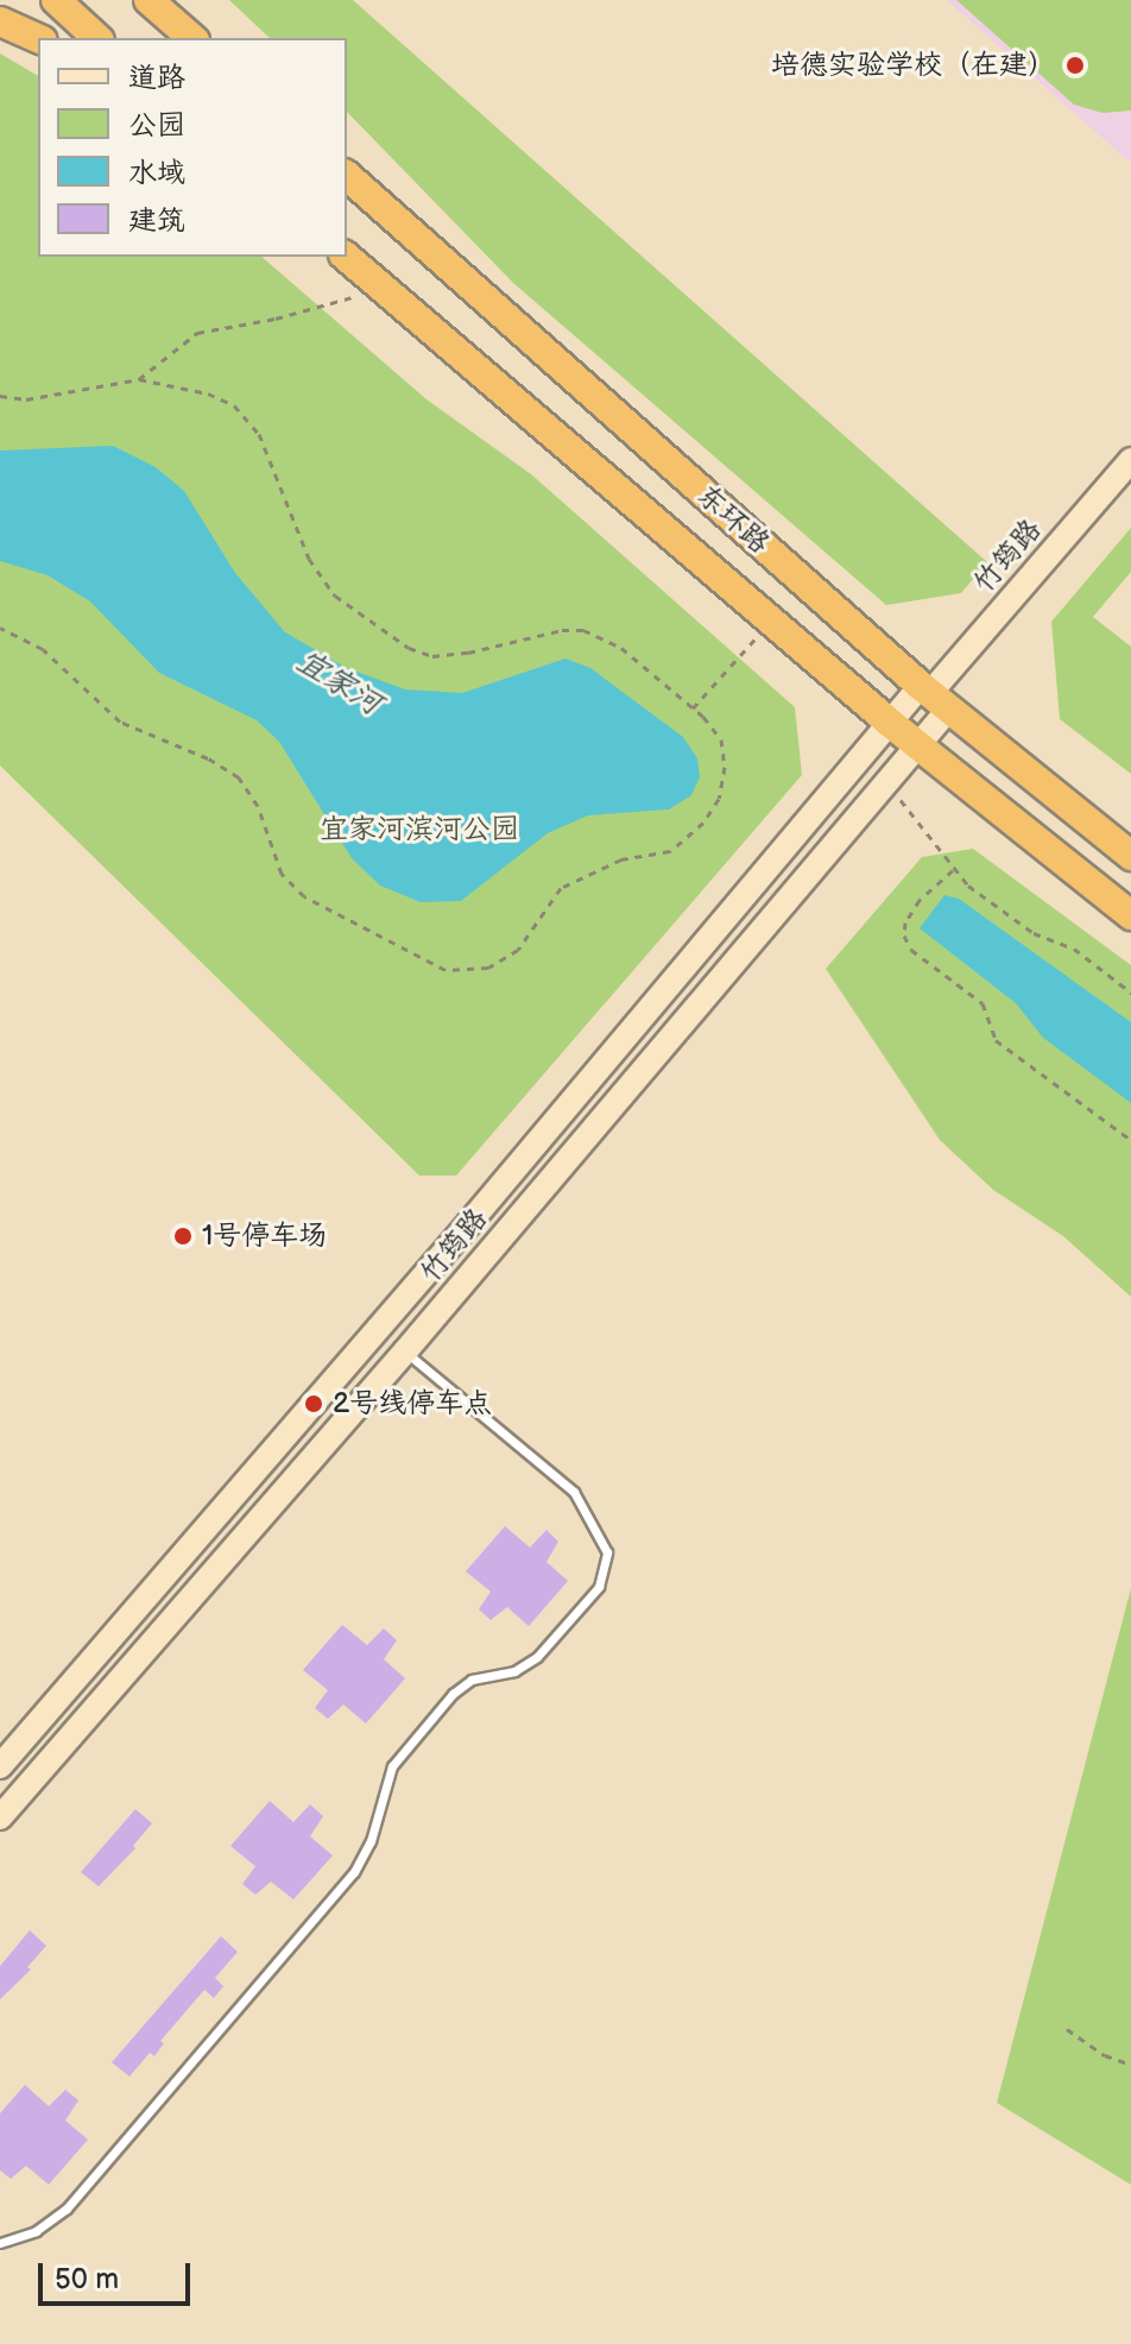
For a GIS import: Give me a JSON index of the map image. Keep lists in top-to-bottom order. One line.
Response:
{"streets":{"highway":["东环路"],"main road":["竹筠路"]},"crossings":[["东环路","竹筠路"]],"water":["宜家河"],"parks":["宜家河滨河公园"],"places":["培德实验学校（在建）","1号停车场","2号线停车点"],"legend":["道路","公园","水域","建筑"],"scale_bar":"50 m"}
